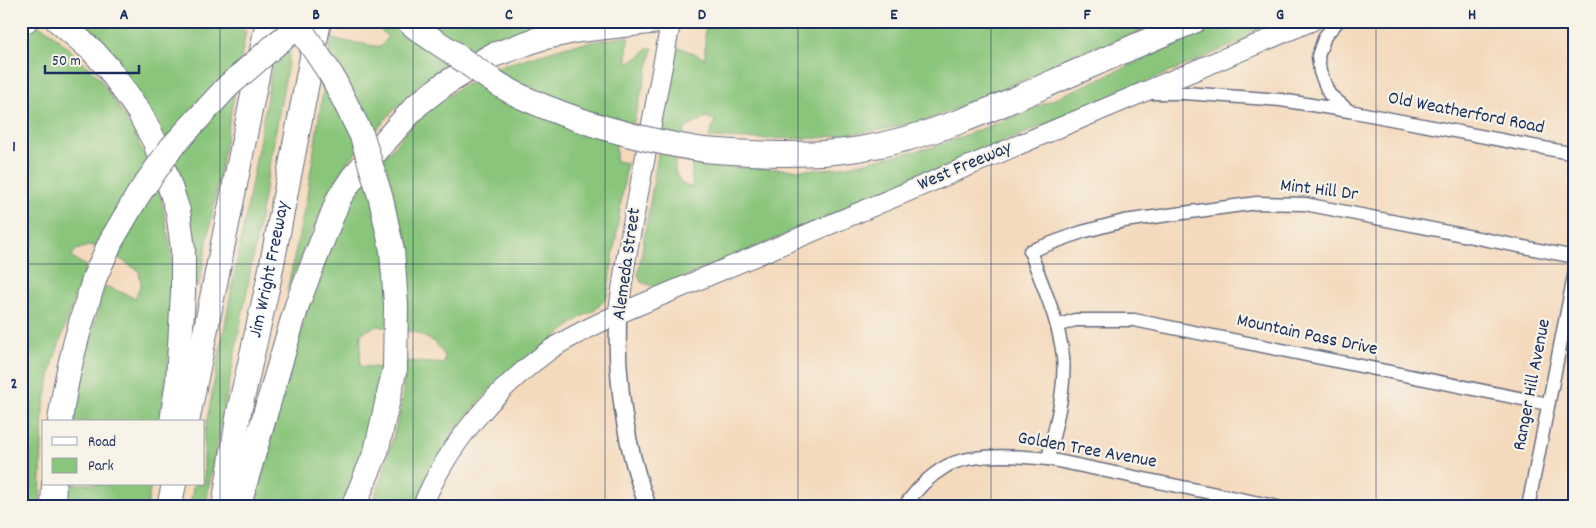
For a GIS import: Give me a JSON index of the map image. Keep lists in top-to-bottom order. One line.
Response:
{"streets":{"highway":["Jim Wright Freeway"],"main road":["West Freeway","Alemeda Street"],"street":["Old Weatherford Road","Mint Hill Dr","Mountain Pass Drive","Ranger Hill Avenue","Golden Tree Avenue"]},"crossings":[["Old Weatherford Road","West Freeway"],["West Freeway","Alemeda Street"],["Mint Hill Dr","Mountain Pass Drive"],["Mountain Pass Drive","Ranger Hill Avenue"]],"legend":["Road","Park"],"scale_bar":"50 m","grid":{"columns":["A","B","C","D","E","F","G","H"],"rows":["1","2"]}}
